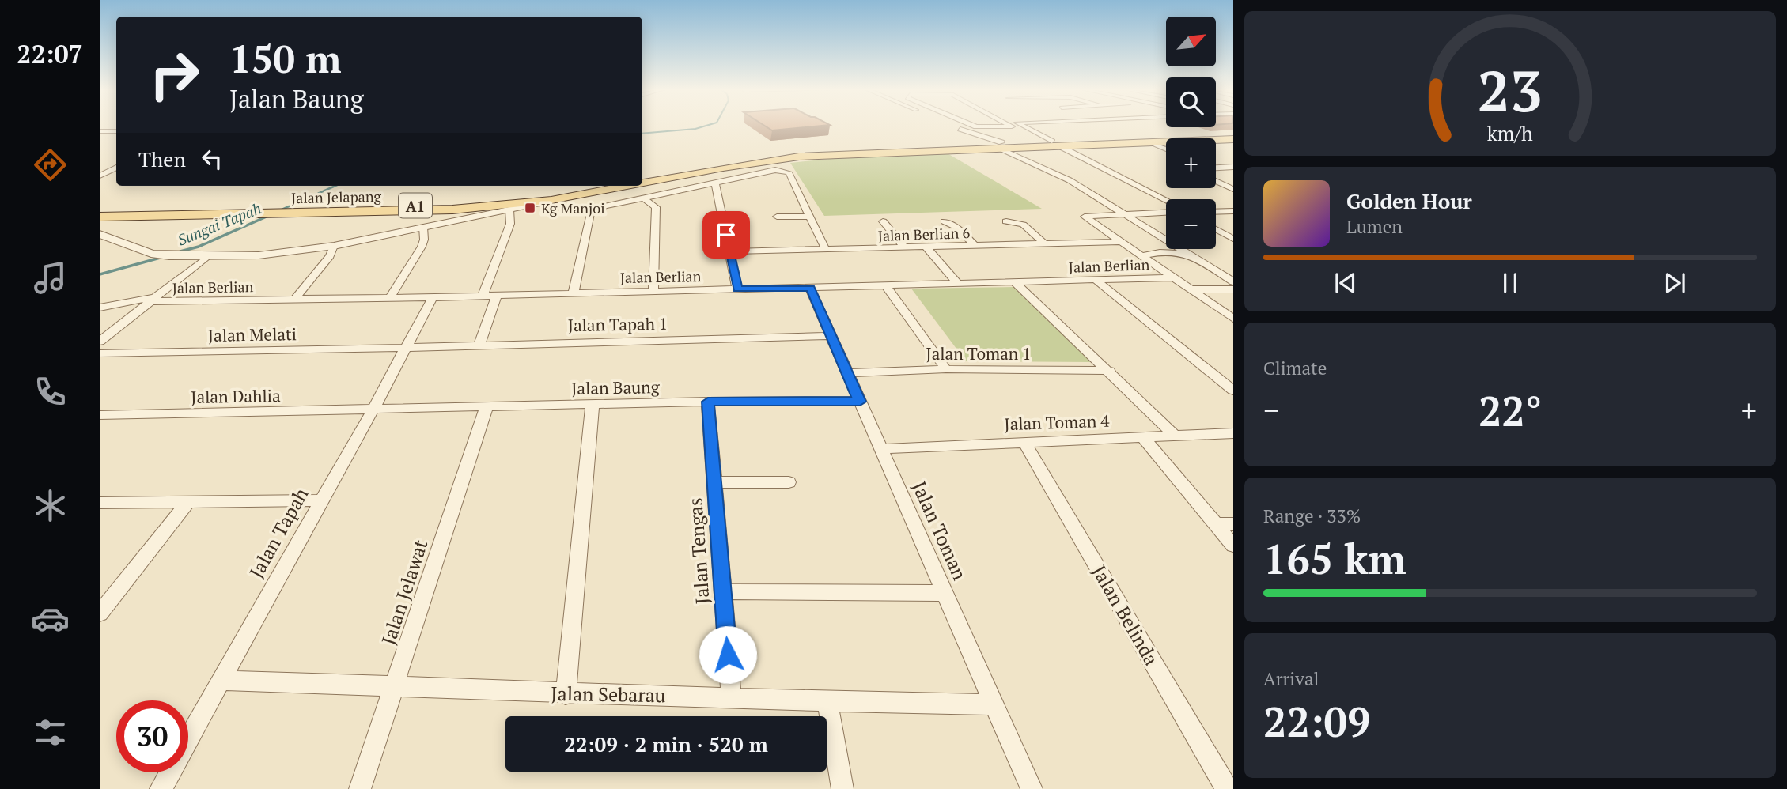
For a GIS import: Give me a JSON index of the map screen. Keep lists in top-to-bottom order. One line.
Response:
{"streets":{"main road":["Jalan Jelapang","A1"],"street":["Jalan Berlian 6","Jalan Berlian","Jalan Tapah 1","Jalan Melati","Jalan Toman 1","Jalan Baung","Jalan Dahlia","Jalan Toman 4","Jalan Toman","Jalan Tapah","Jalan Tengas","Jalan Jelawat","Jalan Belinda","Jalan Sebarau"]},"crossings":[["Jalan Berlian","Jalan Toman"],["Jalan Berlian","Jalan Tapah"],["Jalan Tapah 1","Jalan Melati"],["Jalan Tapah 1","Jalan Toman"],["Jalan Tapah 1","Jalan Tapah"],["Jalan Melati","Jalan Tapah"],["Jalan Toman 1","Jalan Toman"],["Jalan Baung","Jalan Dahlia"],["Jalan Baung","Jalan Toman"],["Jalan Baung","Jalan Tapah"],["Jalan Baung","Jalan Tengas"],["Jalan Baung","Jalan Jelawat"],["Jalan Dahlia","Jalan Tapah"],["Jalan Toman 4","Jalan Toman"],["Jalan Toman 4","Jalan Belinda"],["Jalan Toman","Jalan Sebarau"],["Jalan Tapah","Jalan Sebarau"],["Jalan Tengas","Jalan Sebarau"],["Jalan Jelawat","Jalan Sebarau"]],"water":["Sungai Tapah"],"places":{"transit":["Kg Manjoi"]},"north":"top right","page":{"tabs":"22:07","map_buttons":["+","−"],"turn":["150 m","Jalan Baung"],"then":"Then","song":["Golden Hour","Lumen"],"tile":["Climate",["Range · 33%","165 km"],["Arrival","22:09"]],"heat":["−","22°","+"],"limit":"30","trip":"22:09 · 2 min · 520 m","gauge":["23","km/h"]}}
